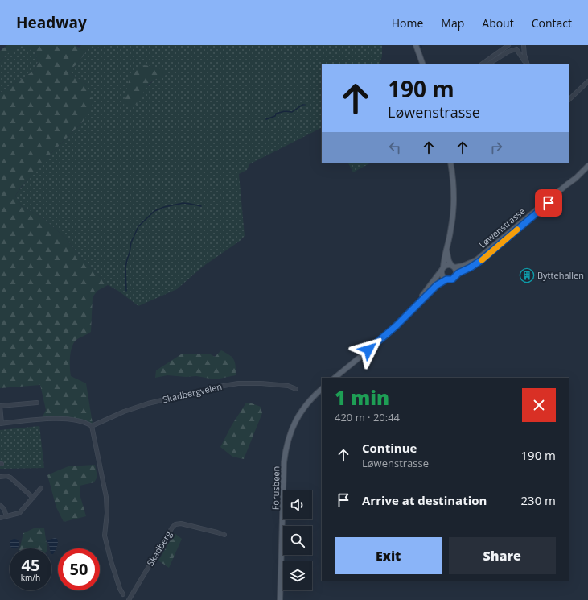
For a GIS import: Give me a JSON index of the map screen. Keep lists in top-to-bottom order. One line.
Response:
{"streets":{"main road":["Løwenstrasse","Forusbeen"],"street":["Skadbergveien","Skadberg"]},"places":{"building":["Byttehallen"]},"page":{"header":"Headway","nav":["Home","Map","About","Contact"],"turn":["190 m","Løwenstrasse"],"heading":["1 min","420 m · 20:44"],"list":[{"name":"Continue","note":"Løwenstrasse","value":"190 m"},{"name":"Arrive at destination","value":"230 m"}],"buttons":["Exit","Share"],"speed":"45 km/h","limit":"50"}}
